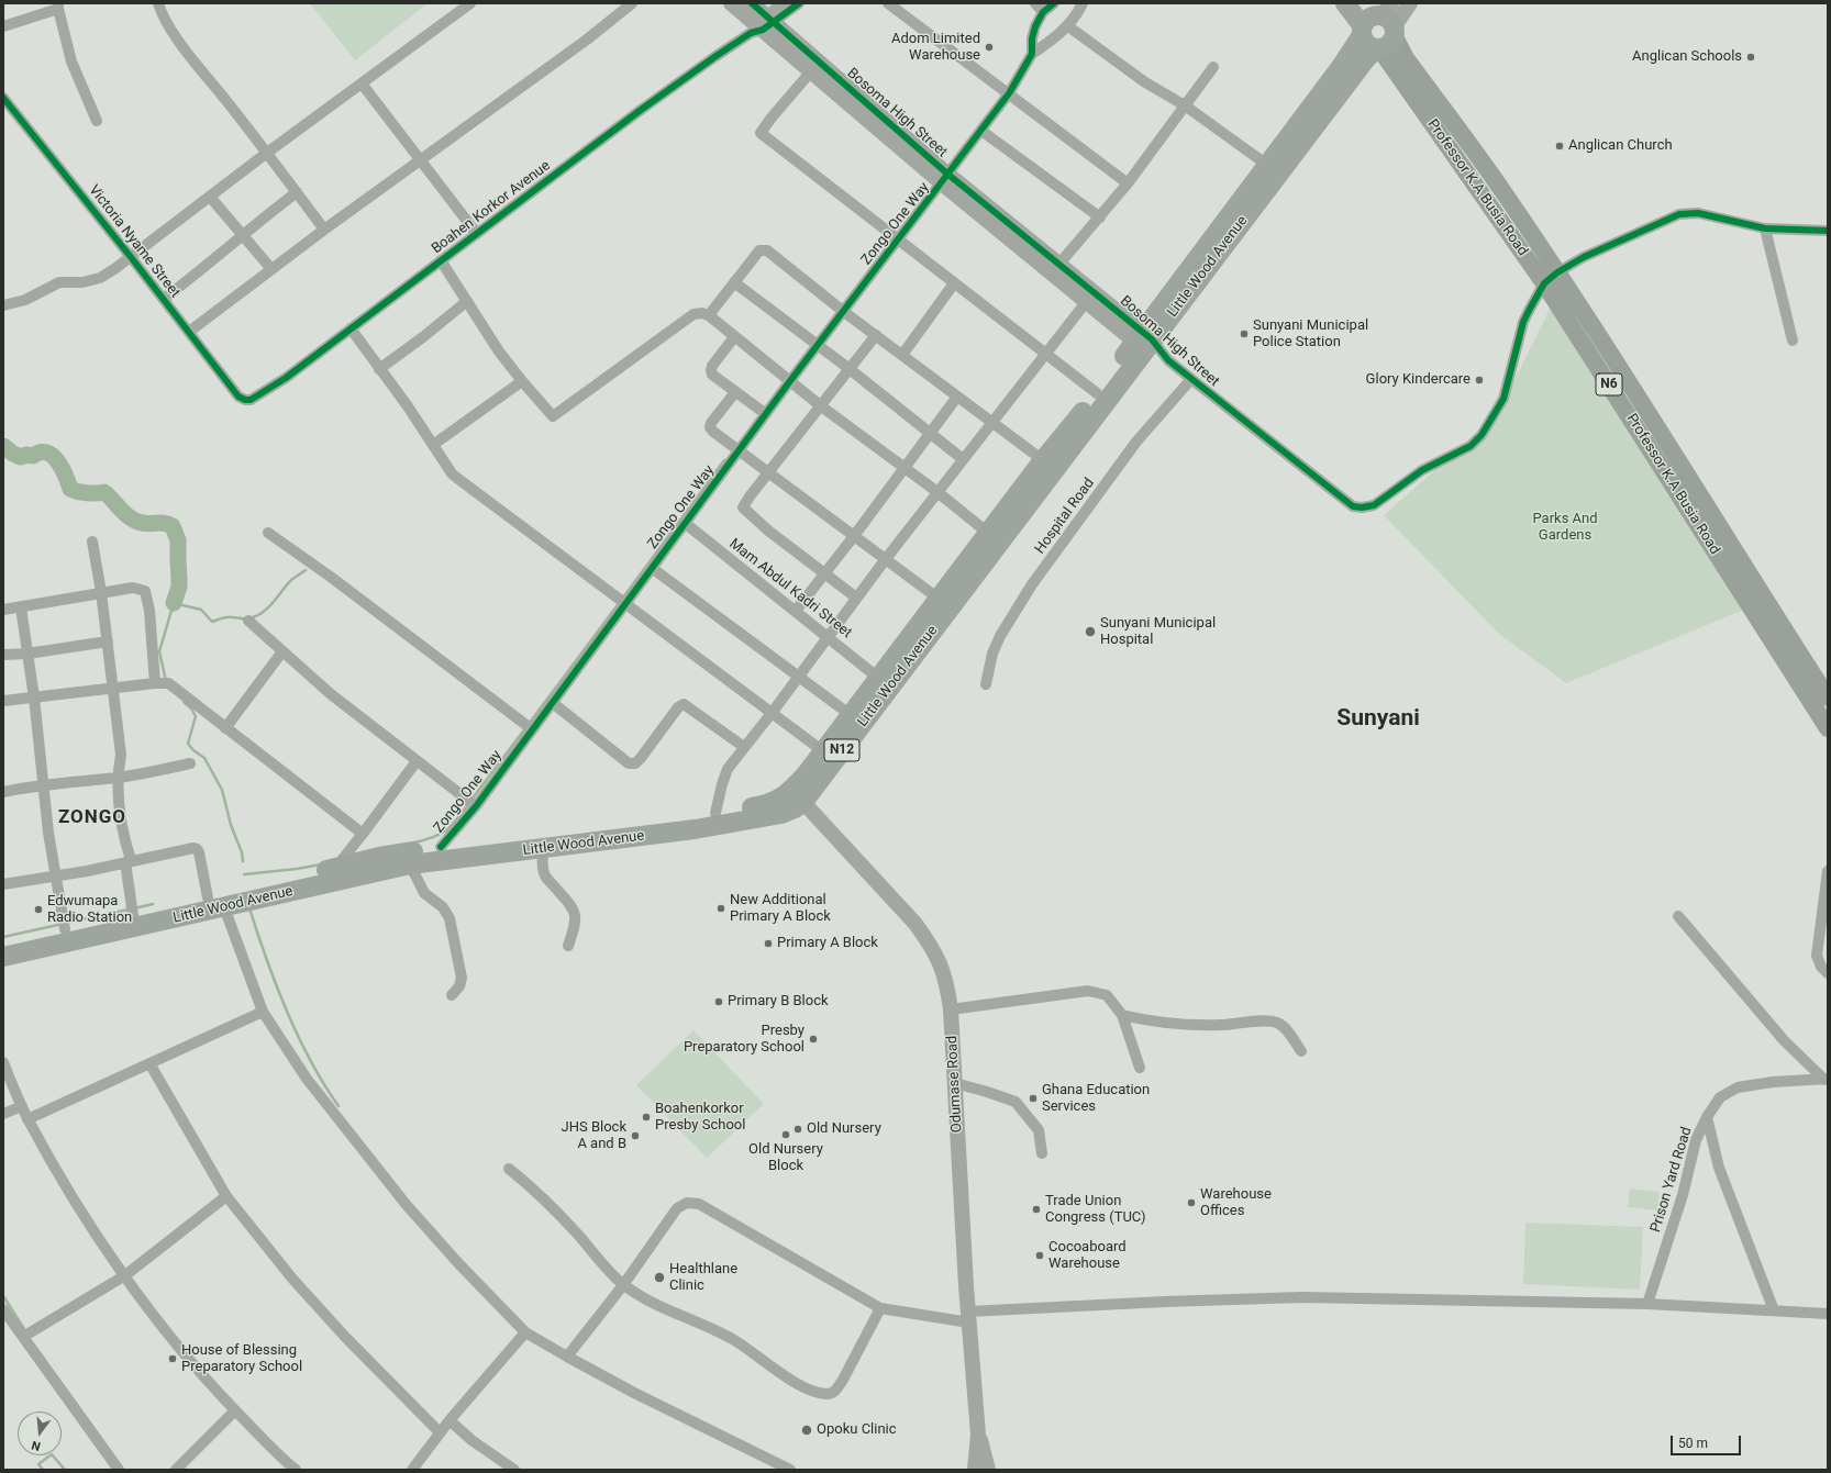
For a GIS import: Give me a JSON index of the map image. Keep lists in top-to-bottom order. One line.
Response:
{"streets":{"highway":["Little Wood Avenue","N6","N12"],"main road":["Professor K.A Busia Road"],"street":["Bosoma High Street","Boahen Korkor Avenue","Zongo One Way","Victoria Nyame Street","Hospital Road","Mam Abdul Kadri Street","Odumase Road","Prison Yard Road"]},"crossings":[["Bosoma High Street","Professor K.A Busia Road"],["Bosoma High Street","Boahen Korkor Avenue"],["Bosoma High Street","Zongo One Way"],["Bosoma High Street","Little Wood Avenue"],["Bosoma High Street","Hospital Road"],["Professor K.A Busia Road","Little Wood Avenue"],["Professor K.A Busia Road","N6"],["Boahen Korkor Avenue","Victoria Nyame Street"],["Zongo One Way","Little Wood Avenue"],["Zongo One Way","Mam Abdul Kadri Street"],["Little Wood Avenue","N6"],["Little Wood Avenue","Mam Abdul Kadri Street"],["Little Wood Avenue","Odumase Road"]],"districts":["Sunyani","ZONGO"],"parks":["Parks And Gardens"],"places":["Adom Limited Warehouse","Anglican Schools","Anglican Church","Sunyani Municipal Police Station","Glory Kindercare","Sunyani Municipal Hospital","New Additional Primary A Block","Edwumapa Radio Station","Primary A Block","Primary B Block","Presby Preparatory School","Ghana Education Services","Boahenkorkor Presby School","Old Nursery","Old Nursery Block","JHS Block A and B","Warehouse Offices","Trade Union Congress (TUC)","Cocoaboard Warehouse","Healthlane Clinic","House of Blessing Preparatory School","Opoku Clinic"],"scale_bar":"50 m","north":"bottom"}
